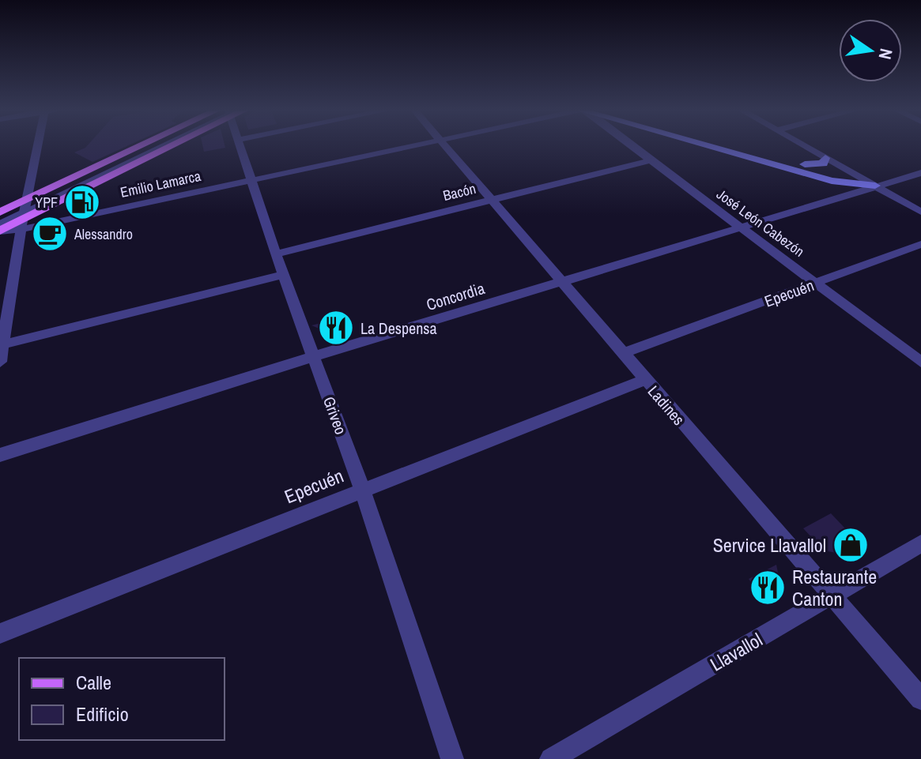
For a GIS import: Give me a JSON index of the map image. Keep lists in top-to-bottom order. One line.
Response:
{"streets":{"street":["Emilio Lamarca","Bacón","José León Cabezón","Epecuén","Concordia","Ladines","Griveo","Llavallol"]},"crossings":[["Emilio Lamarca","Griveo"],["Bacón","José León Cabezón"],["Bacón","Ladines"],["Bacón","Griveo"],["José León Cabezón","Epecuén"],["José León Cabezón","Concordia"],["Epecuén","Ladines"],["Epecuén","Griveo"],["Concordia","Ladines"],["Concordia","Griveo"],["Ladines","Llavallol"]],"places":{"fuel station":["YPF"],"cafe":["Alessandro"],"restaurant":["La Despensa","Restaurante Canton"],"shop":["Service Llavallol"]},"legend":["Calle","Edificio"],"north":"right"}
